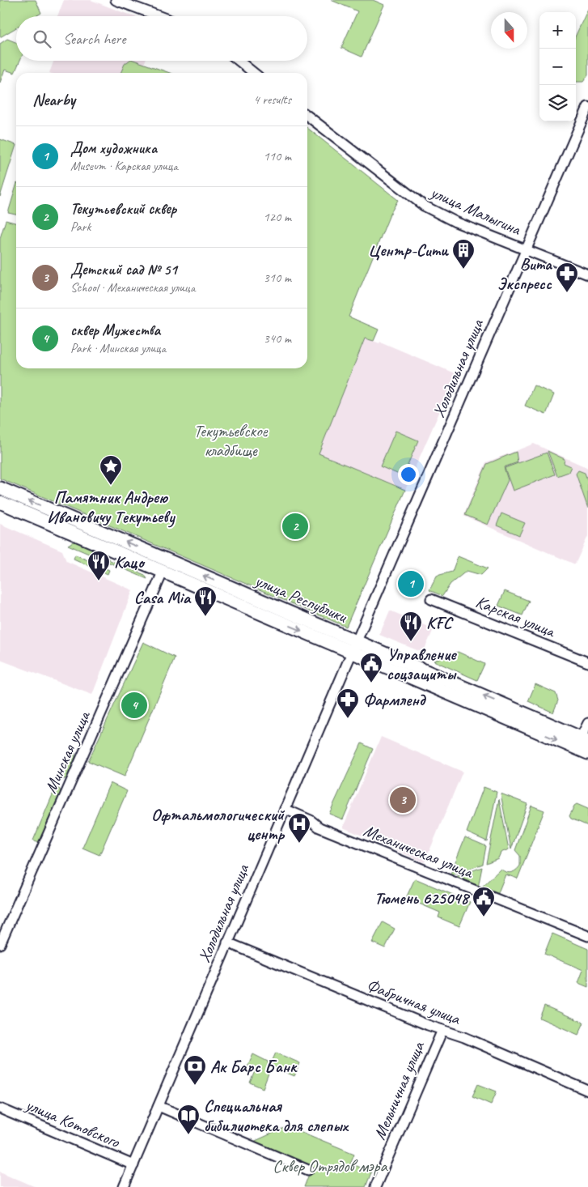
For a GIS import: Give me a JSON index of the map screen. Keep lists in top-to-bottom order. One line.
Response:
{"streets":{"main road":["улица Республики"],"street":["улица Малыгина","Холодильная улица","Карская улица","Минская улица","Механическая улица","Фабричная улица","Мельничная улица","улица Котовского"]},"crossings":[["улица Малыгина","Холодильная улица"],["Холодильная улица","улица Республики"],["Холодильная улица","Механическая улица"],["Холодильная улица","Фабричная улица"],["Холодильная улица","улица Котовского"],["улица Республики","Минская улица"],["Фабричная улица","Мельничная улица"]],"parks":["Текутьевское кладбище","Сквер Отрядов мэра"],"places":{"building":["Центр-Сити"],"pharmacy":["Вита Экспресс","Фармленд"],"place":["Памятник Андрею Ивановичу Текутьеву"],"restaurant":["Кацо","Casa Mia","KFC"],"public building":["Управление соцзащиты","Тюмень 625048"],"hospital":["Офтальмологический центр"],"bank":["Ак Барс Банк"],"library":["Специальная бибилиотека для слепых"]},"north":"bottom","page":{"map_buttons":["+","−"],"search":"Search here","heading":["Nearby","4 results"],"list":[{"mark":"1","name":"Дом художника","note":"Museum · Карская улица","value":"110 m"},{"mark":"2","name":"Текутьевский сквер","note":"Park","value":"120 m"},{"mark":"3","name":"Детский сад № 51","note":"School · Механическая улица","value":"310 m"},{"mark":"4","name":"сквер Мужества","note":"Park · Минская улица","value":"340 m"}],"pins":["2","1","4","3"]}}
